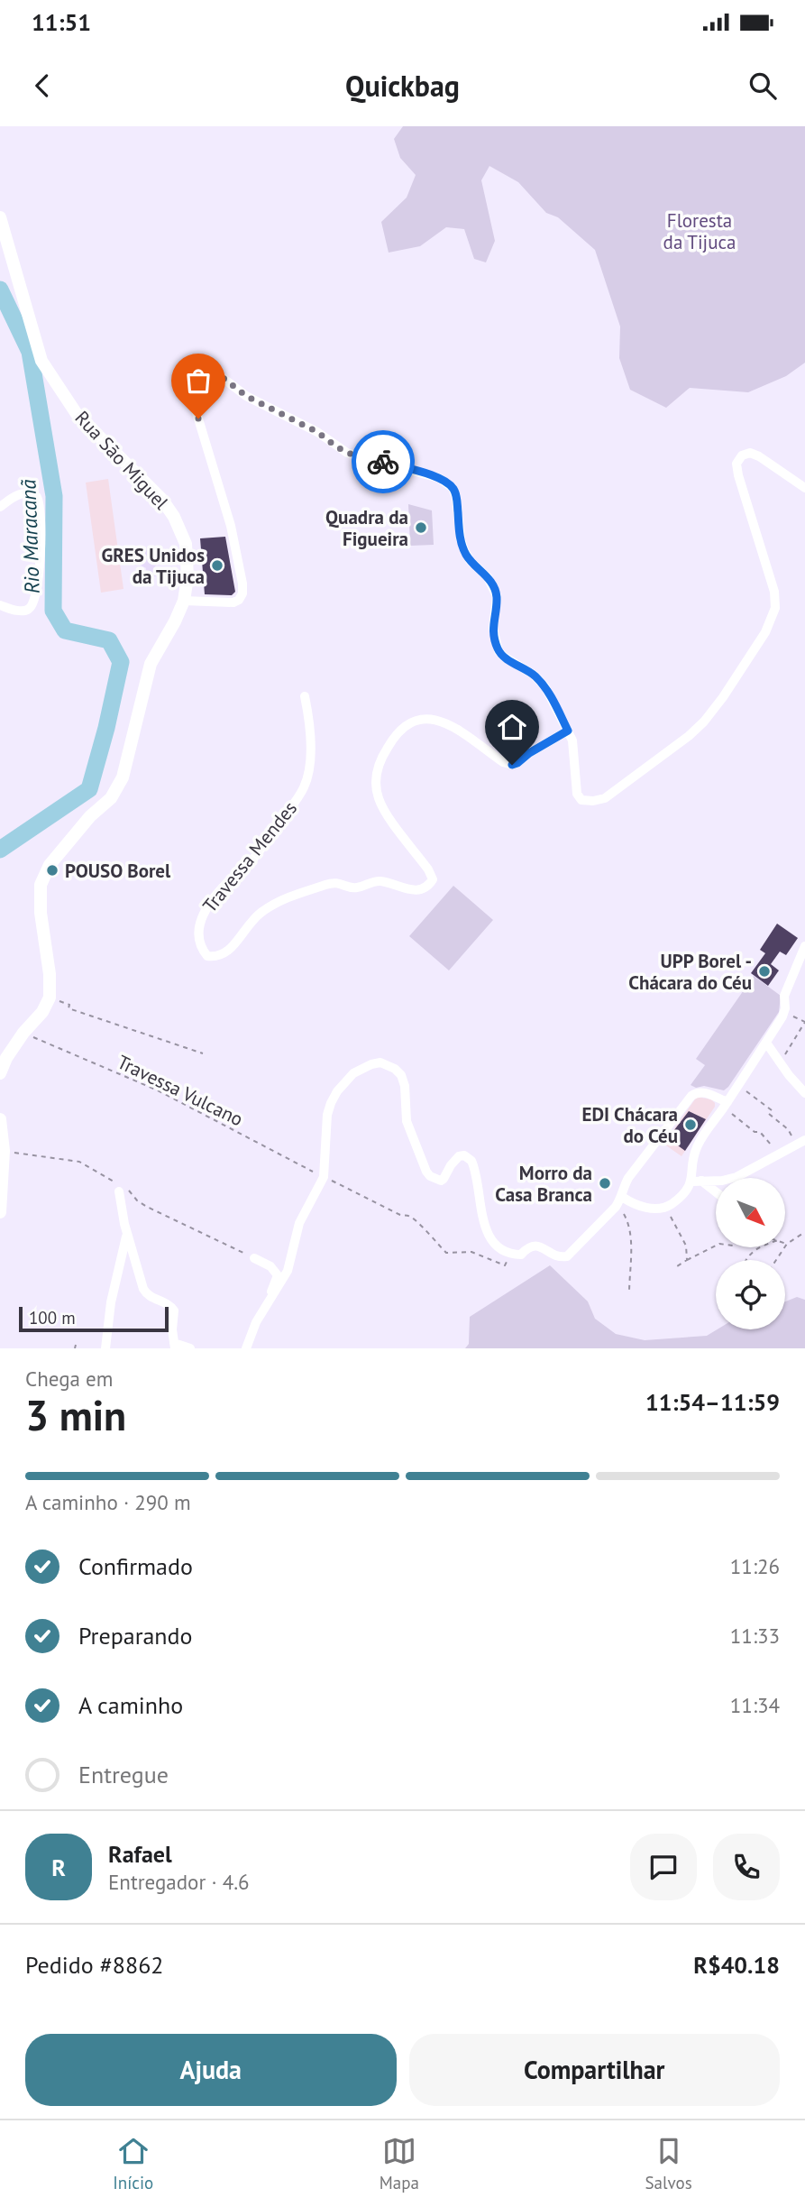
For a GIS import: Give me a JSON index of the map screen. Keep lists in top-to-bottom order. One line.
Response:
{"streets":{"street":["Rua São Miguel","Travessa Mendes"],"path":["Travessa Vulcano"]},"water":["Rio Maracanã"],"parks":["Floresta da Tijuca"],"places":["Quadra da Figueira","GRES Unidos da Tijuca","POUSO Borel","UPP Borel - Chácara do Céu","EDI Chácara do Céu","Morro da Casa Branca"],"scale_bar":"100 m","north":"bottom right","page":{"status":"11:51","header":"Quickbag","scale":"100 m","heading":["3 min","Chega em","11:54–11:59"],"panel":["Rafael","Entregador · 4.6","Pedido #8862","R$40.18"],"bar":"A caminho · 290 m","list":[["Confirmado","11:26"],["Preparando","11:33"],["A caminho","11:34"],"Entregue"],"round":"R","buttons":["Ajuda","Compartilhar"],"tabs":["Início","Mapa","Salvos"]}}
